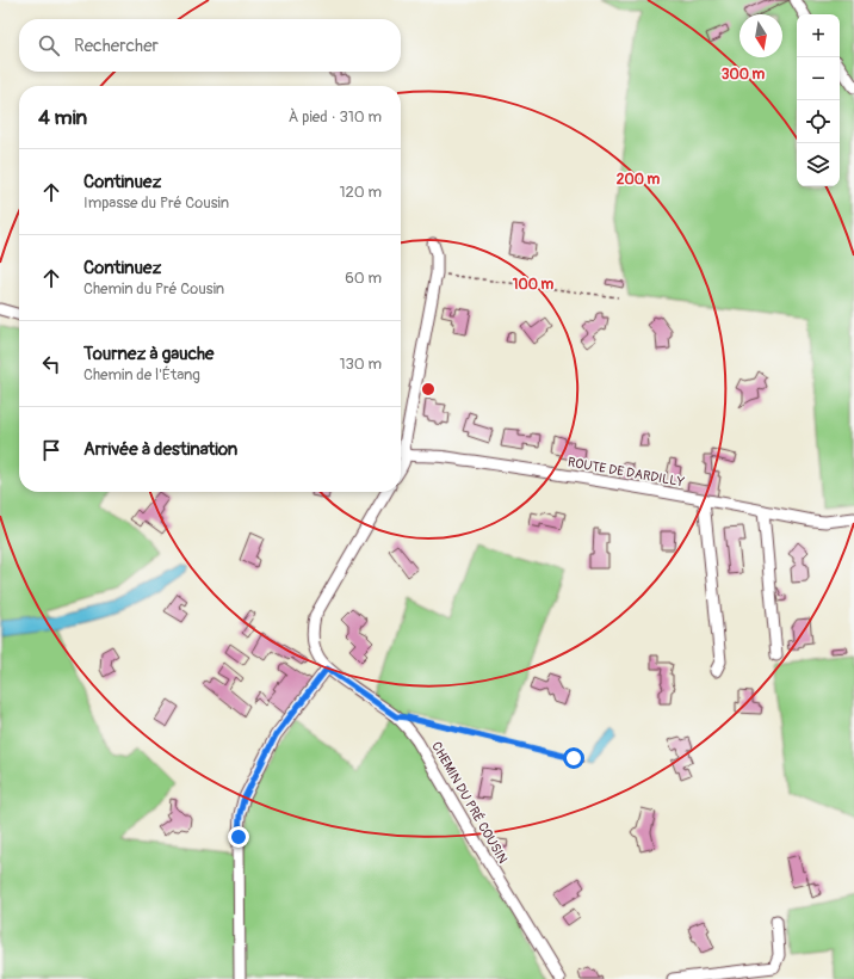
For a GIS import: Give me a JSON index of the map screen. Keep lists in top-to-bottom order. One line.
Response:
{"streets":{"street":["ROUTE DE DARDILLY","CHEMIN DU PRÉ COUSIN"]},"north":"bottom","page":{"map_buttons":["+","−"],"search":"Rechercher","heading":["4 min","À pied · 310 m"],"list":[["Continuez","Impasse du Pré Cousin","120 m"],["Continuez","Chemin du Pré Cousin","60 m"],["Tournez à gauche","Chemin de l'Étang","130 m"],"Arrivée à destination"]},"rings":["300 m","200 m","100 m"]}
